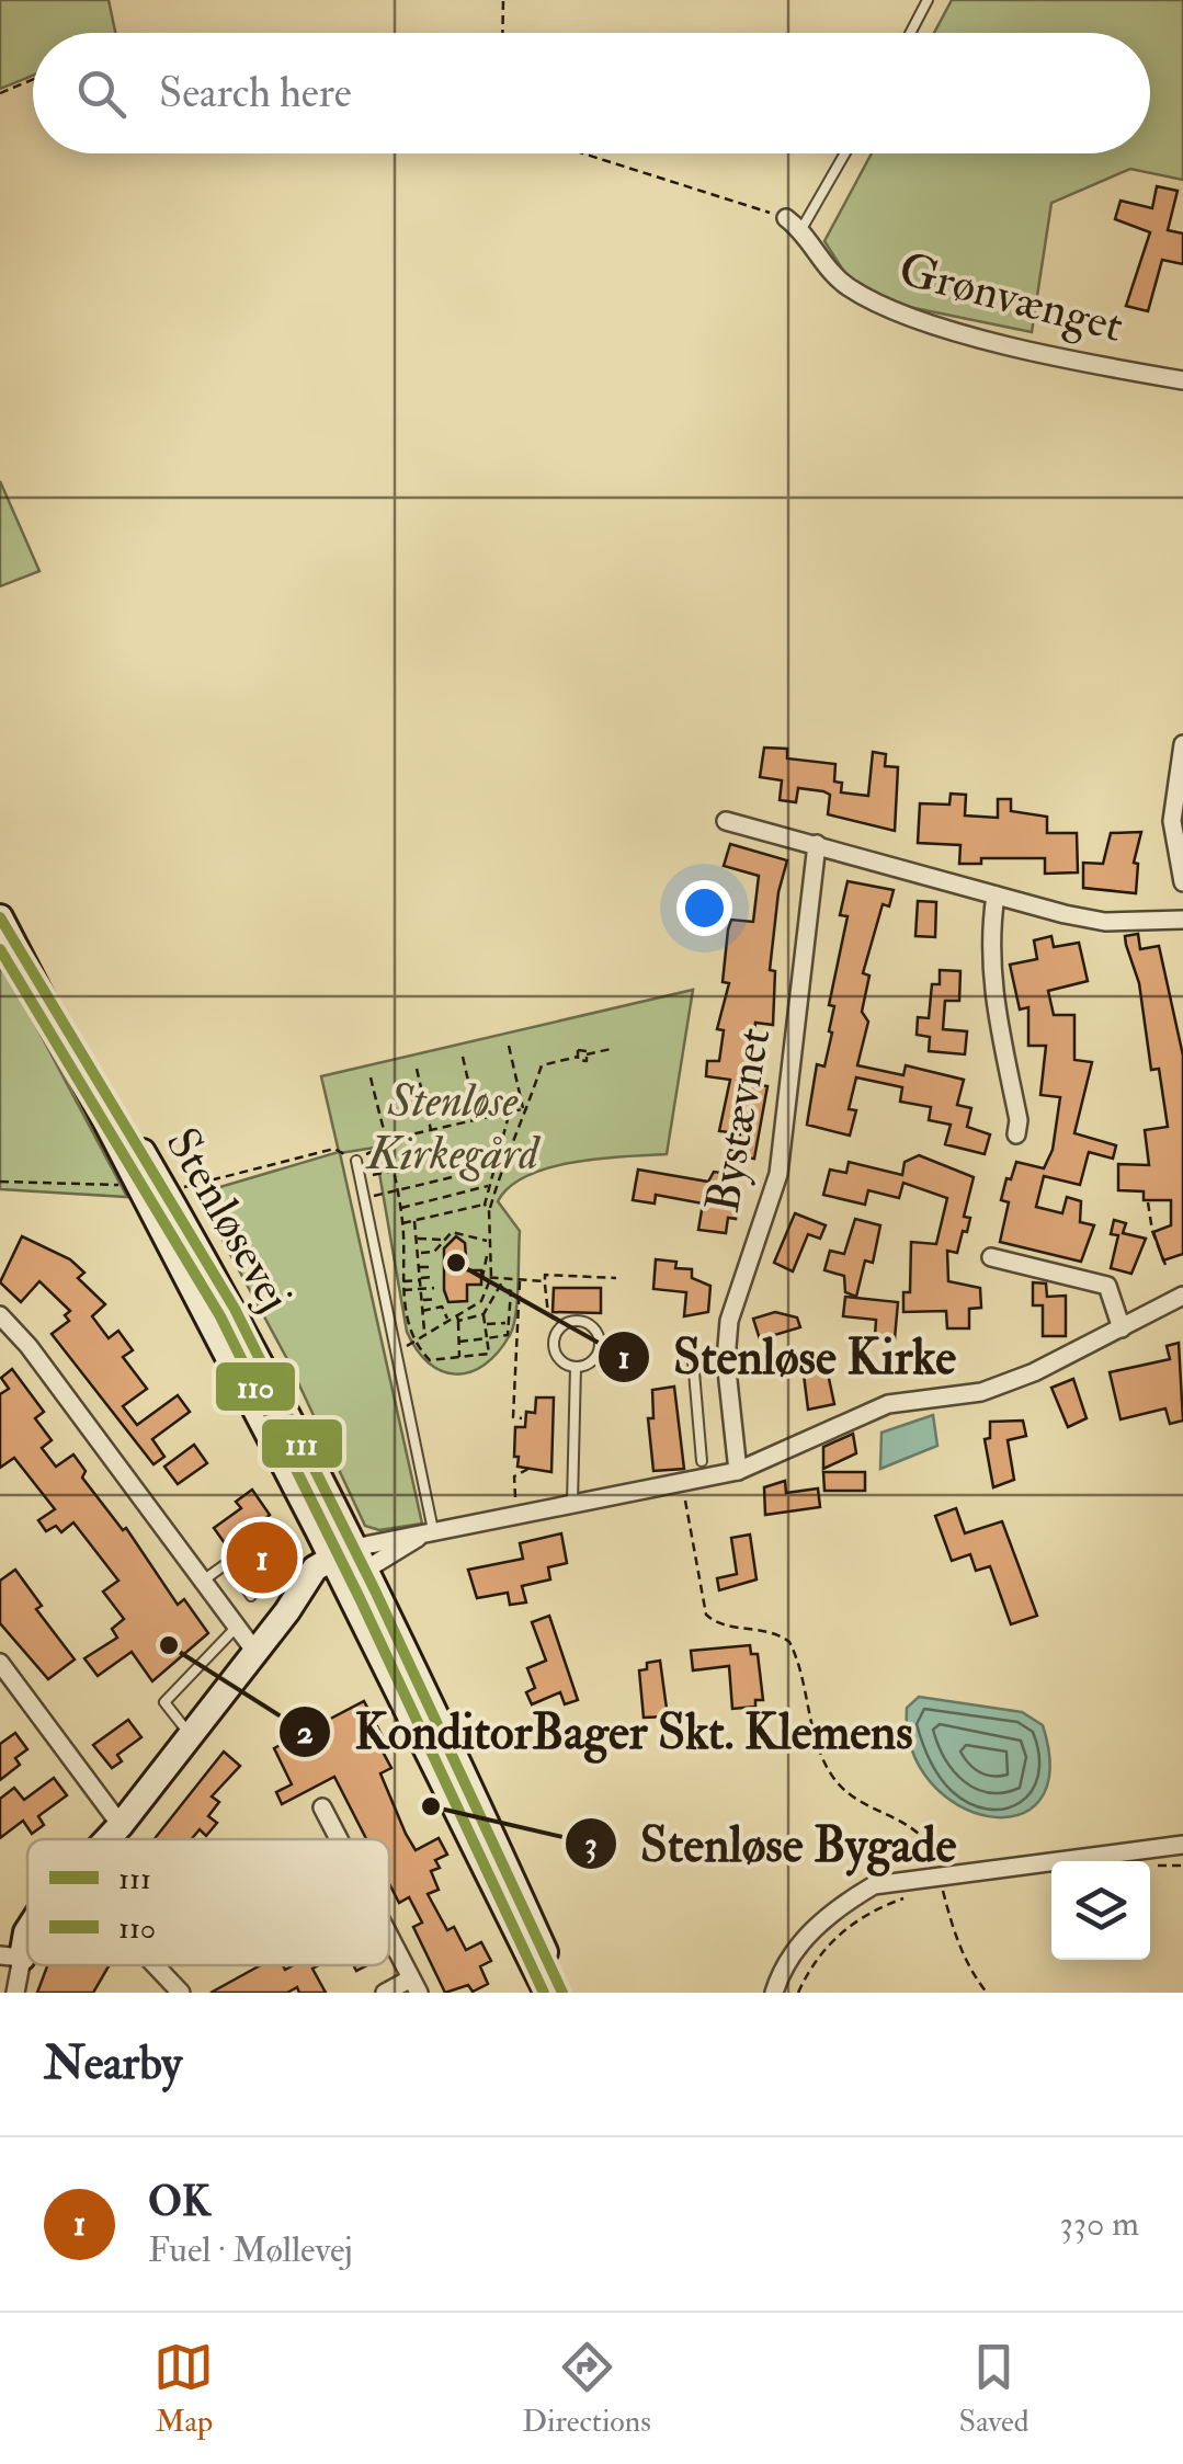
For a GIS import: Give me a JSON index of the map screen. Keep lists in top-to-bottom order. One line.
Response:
{"streets":{"street":["Grønvænget","Bystævnet","Stenløsevej"]},"parks":["Stenløse Kirkegård"],"places":["Stenløse Kirke","KonditorBager Skt. Klemens","Stenløse Bygade"],"lines":["transit line 111","transit line 110"],"legend":["111","110"],"page":{"search":"Search here","pins":"1","heading":"Nearby","list":[{"mark":"1","name":"OK","note":"Fuel · Møllevej","value":"330 m"}],"nav":["Map","Directions","Saved"]}}
